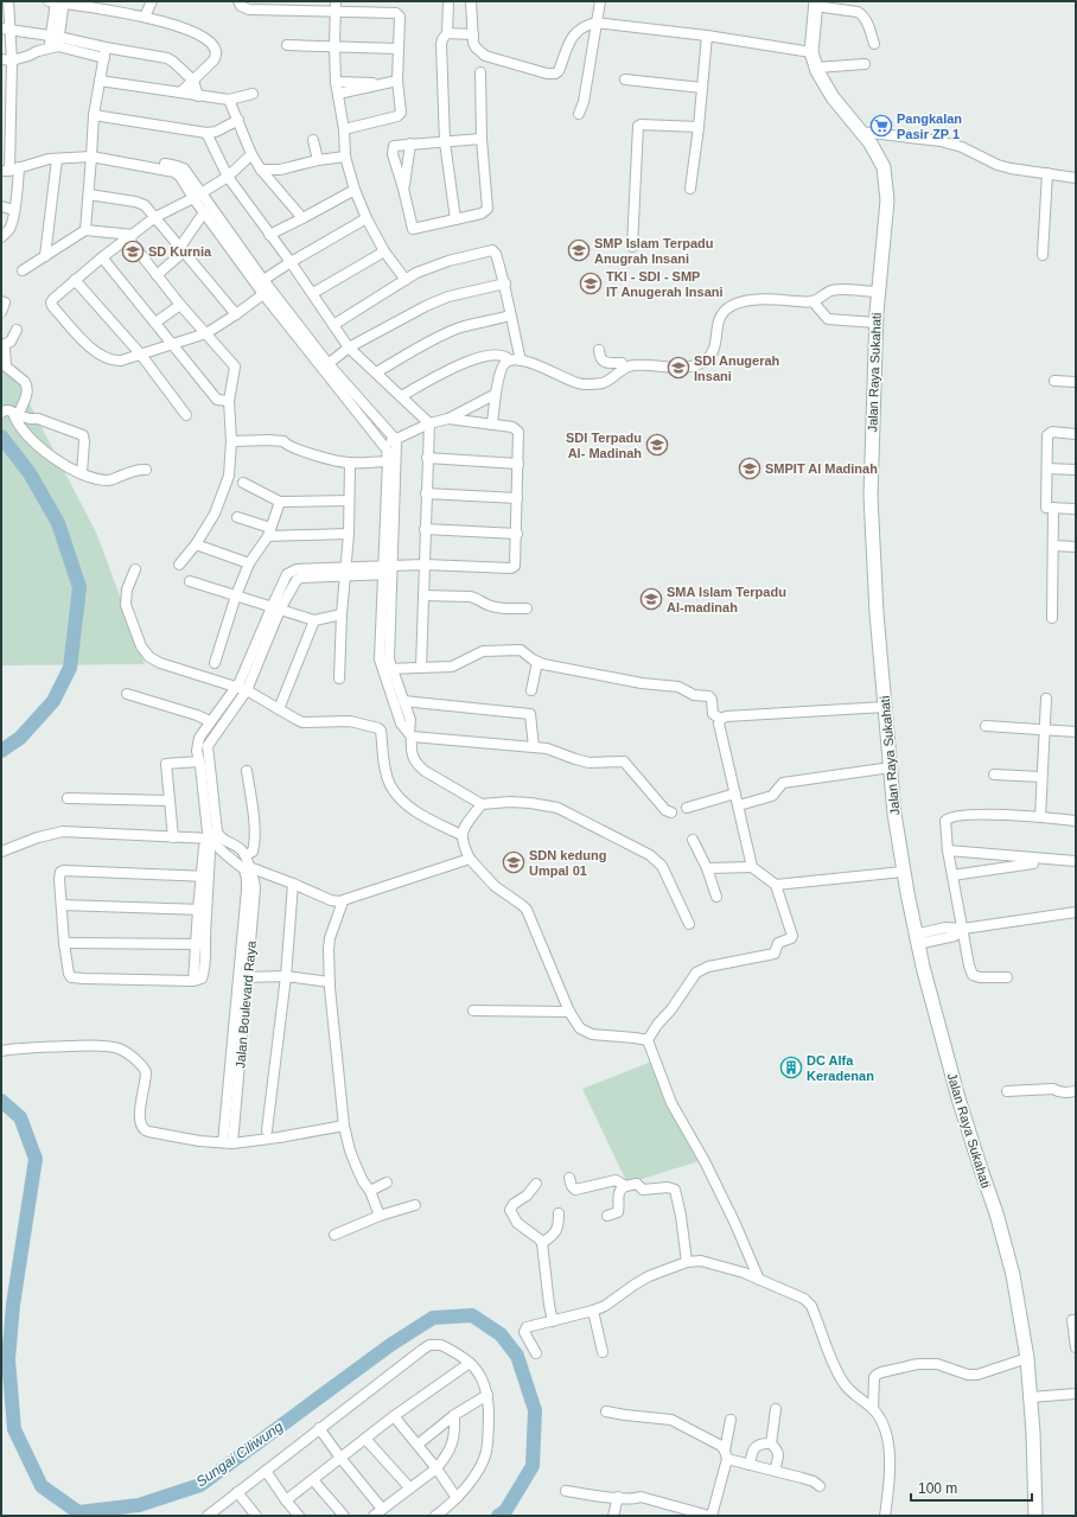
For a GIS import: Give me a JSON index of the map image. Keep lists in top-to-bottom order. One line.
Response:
{"streets":{"main road":["Jalan Raya Sukahati"],"street":["Jalan Boulevard Raya"]},"water":["Sungai Ciliwung"],"places":{"supermarket":["Pangkalan Pasir ZP 1"],"school or university":["SMP Islam Terpadu Anugrah Insani","SD Kurnia","TKI - SDI - SMP IT Anugerah Insani","SDI Anugerah Insani","SDI Terpadu Al- Madinah","SMPIT Al Madinah","SMA Islam Terpadu Al-madinah","SDN kedung Umpal 01"],"building":["DC Alfa Keradenan"]},"scale_bar":"100 m"}
